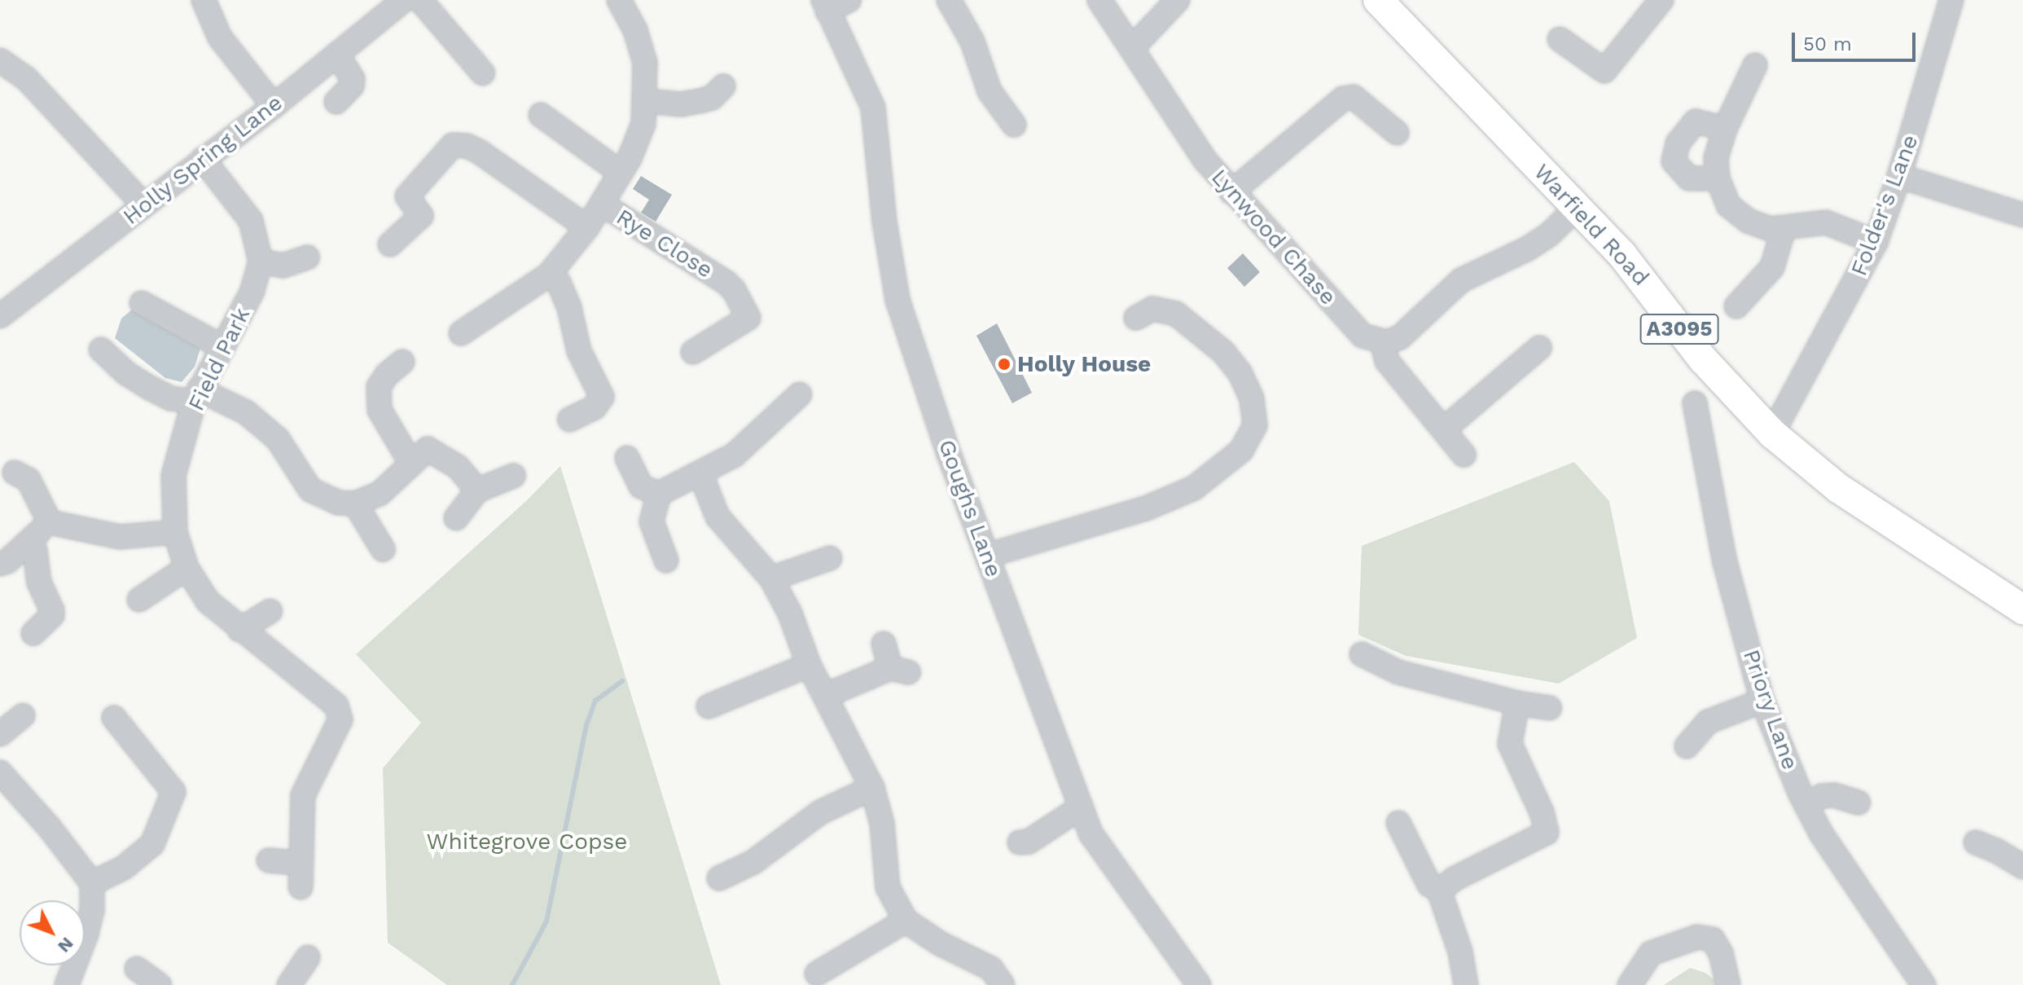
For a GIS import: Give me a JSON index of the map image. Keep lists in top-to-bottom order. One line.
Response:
{"streets":{"main road":["Warfield Road","A3095"],"street":["Holly Spring Lane","Folder's Lane","Lynwood Chase","Rye Close","Field Park","Goughs Lane","Priory Lane"]},"crossings":[["Holly Spring Lane","Field Park"],["Folder's Lane","Warfield Road"]],"parks":["Whitegrove Copse"],"places":["Holly House"],"scale_bar":"50 m","north":"bottom right"}
